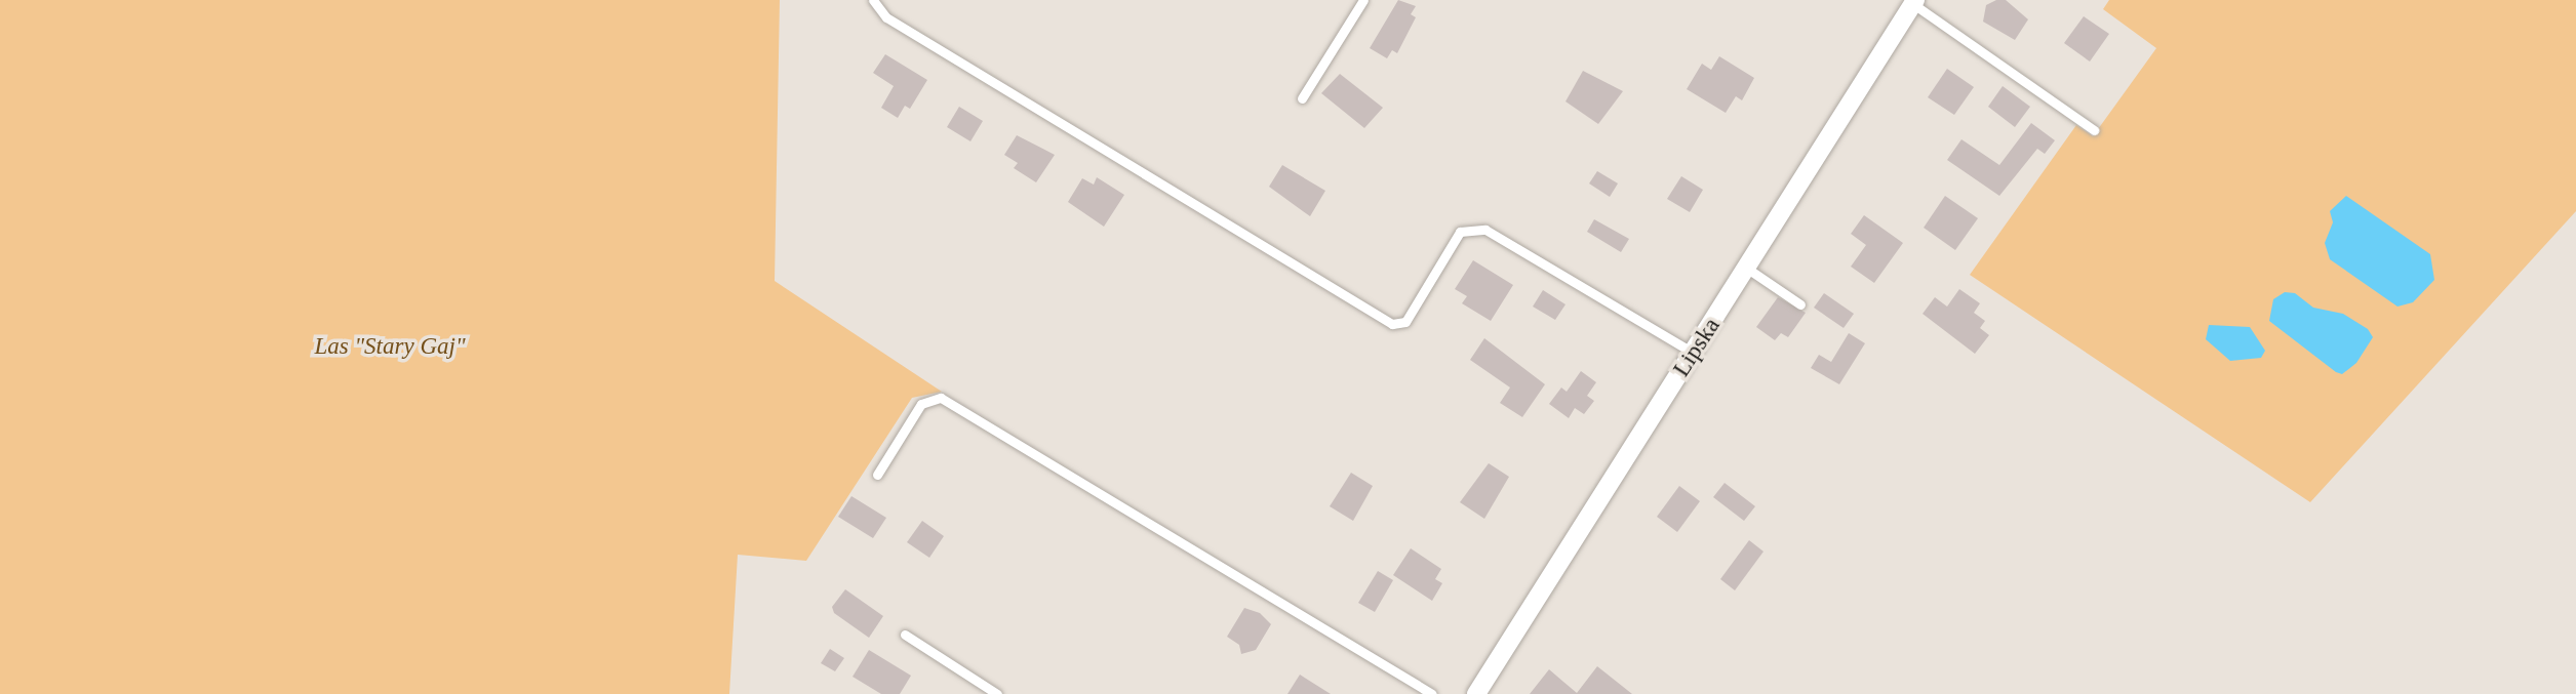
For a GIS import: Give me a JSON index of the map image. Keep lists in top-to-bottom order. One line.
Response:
{"streets":{"street":["Lipska"]},"parks":["Las \"Stary Gaj\""]}
